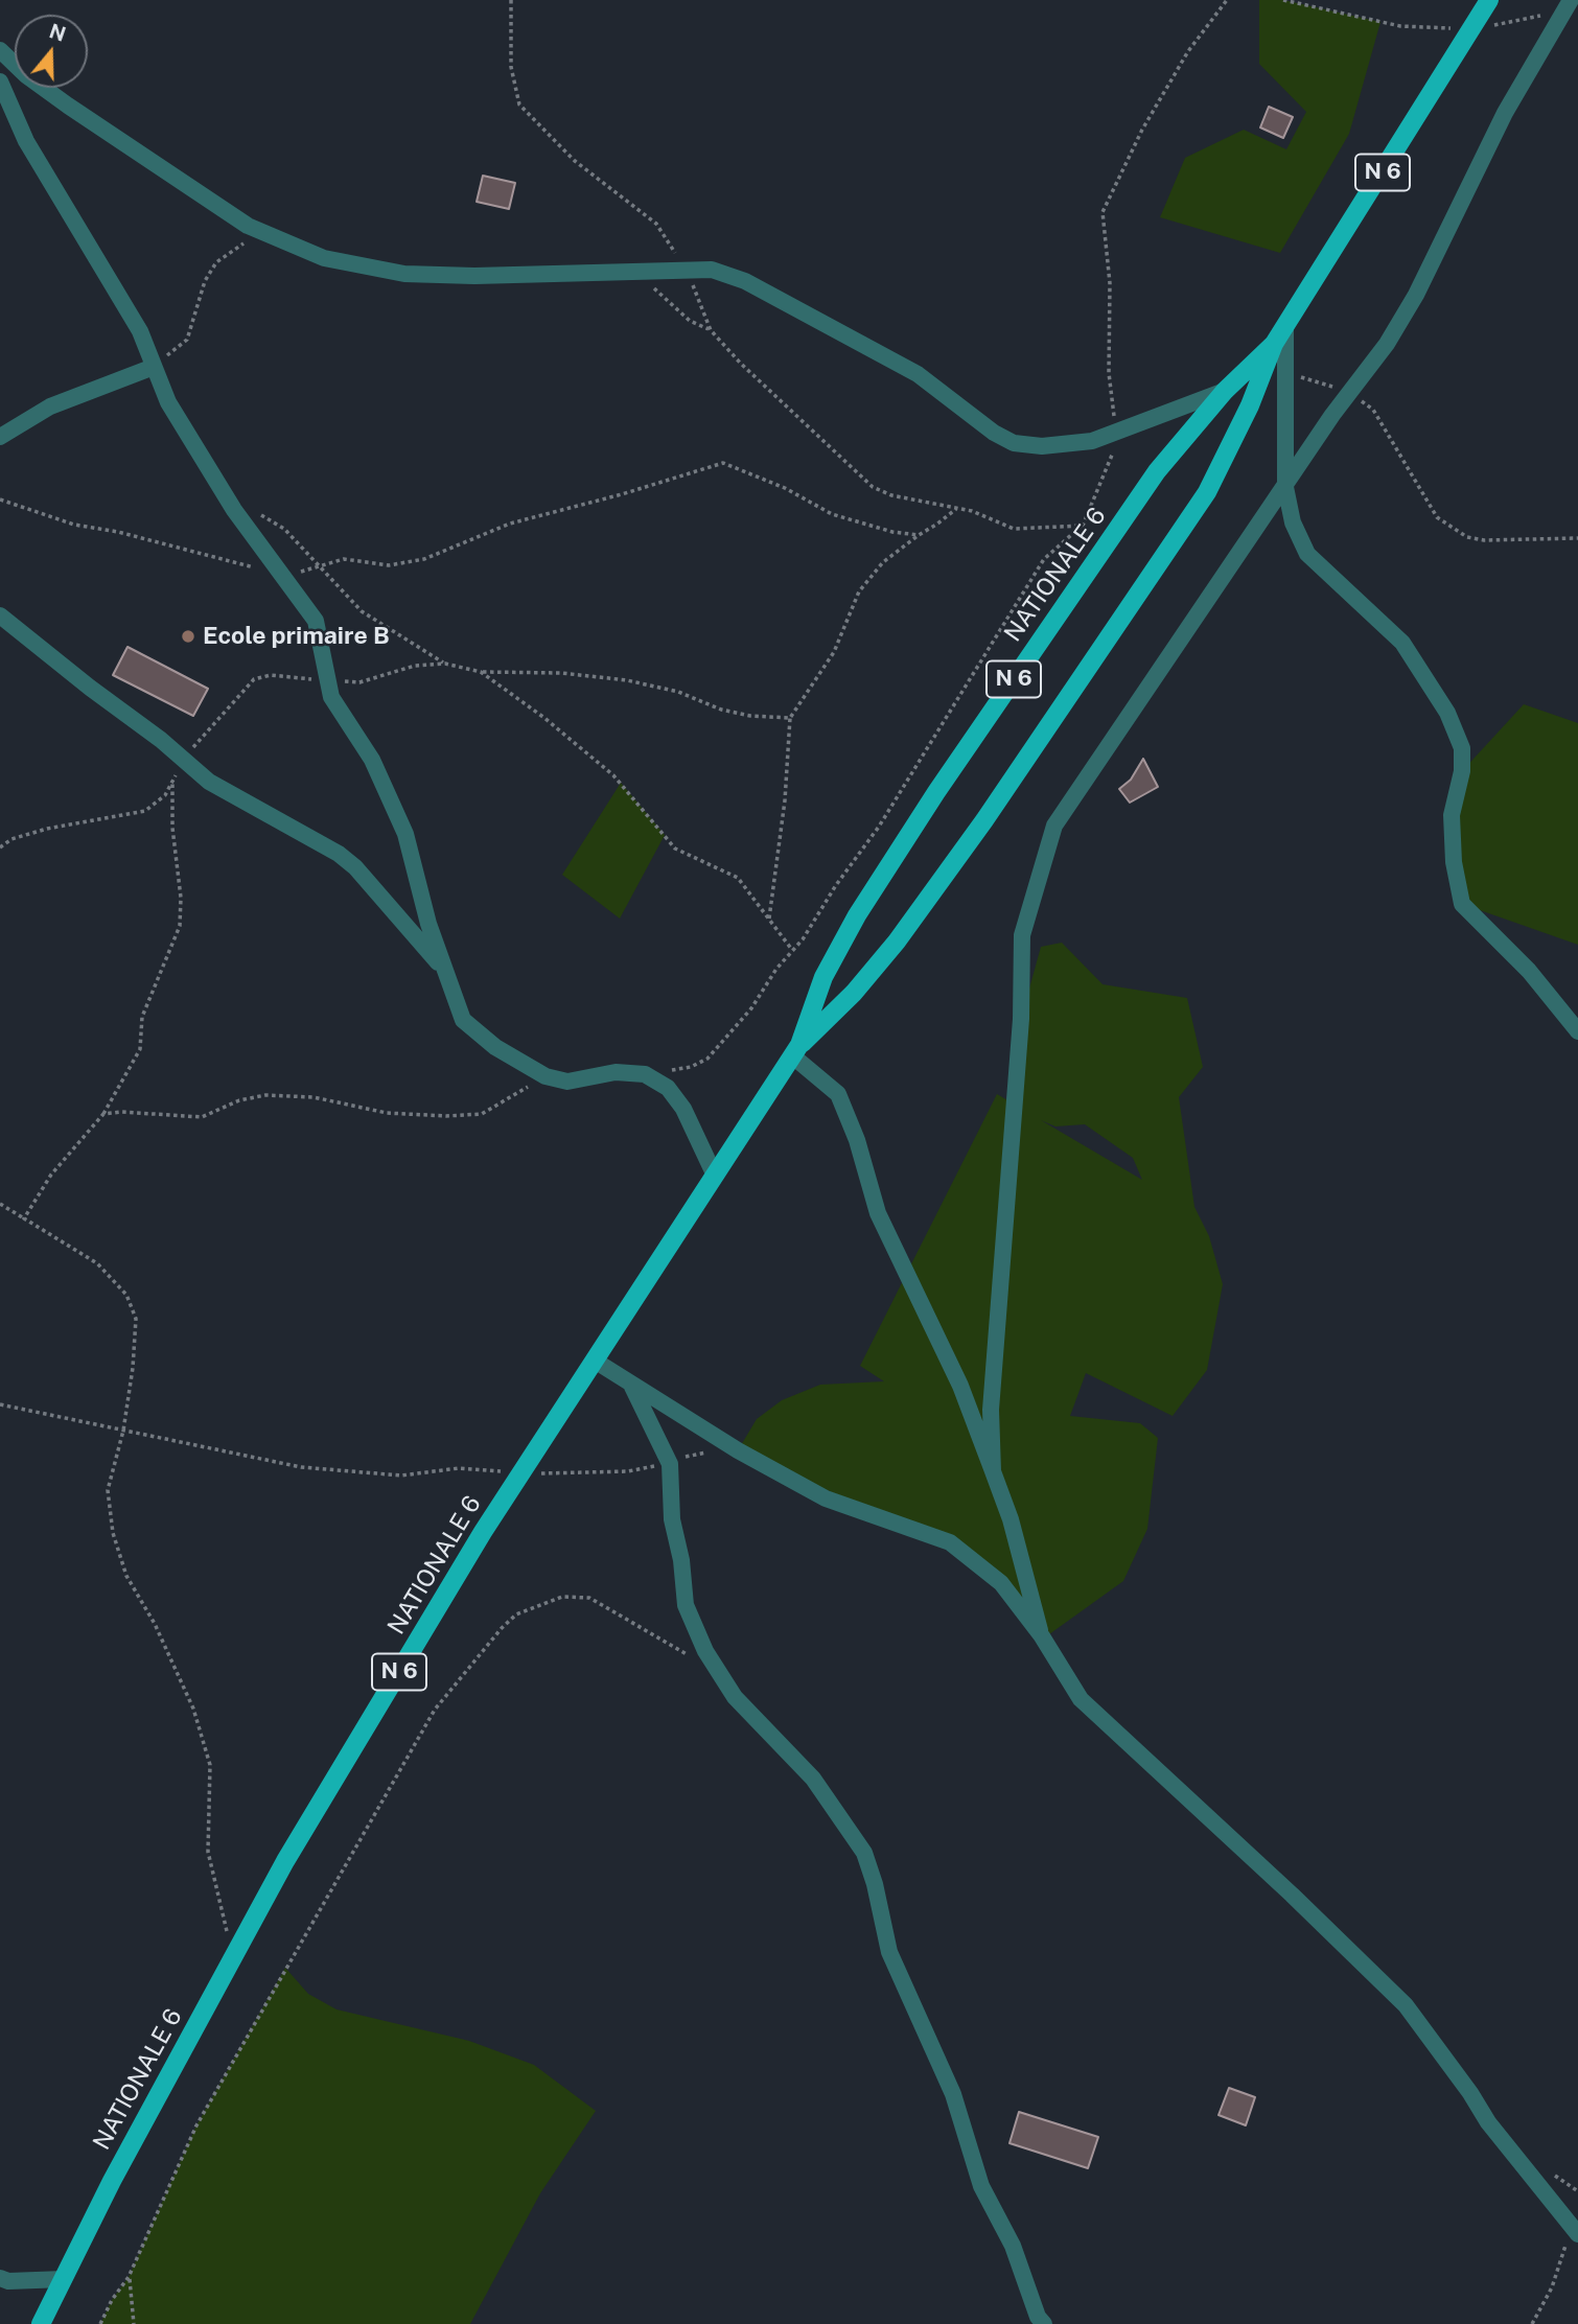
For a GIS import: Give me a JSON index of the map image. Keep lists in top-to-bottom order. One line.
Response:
{"streets":{"main road":["N 6","NATIONALE 6"]},"places":["Ecole primaire B"],"north":"top"}
